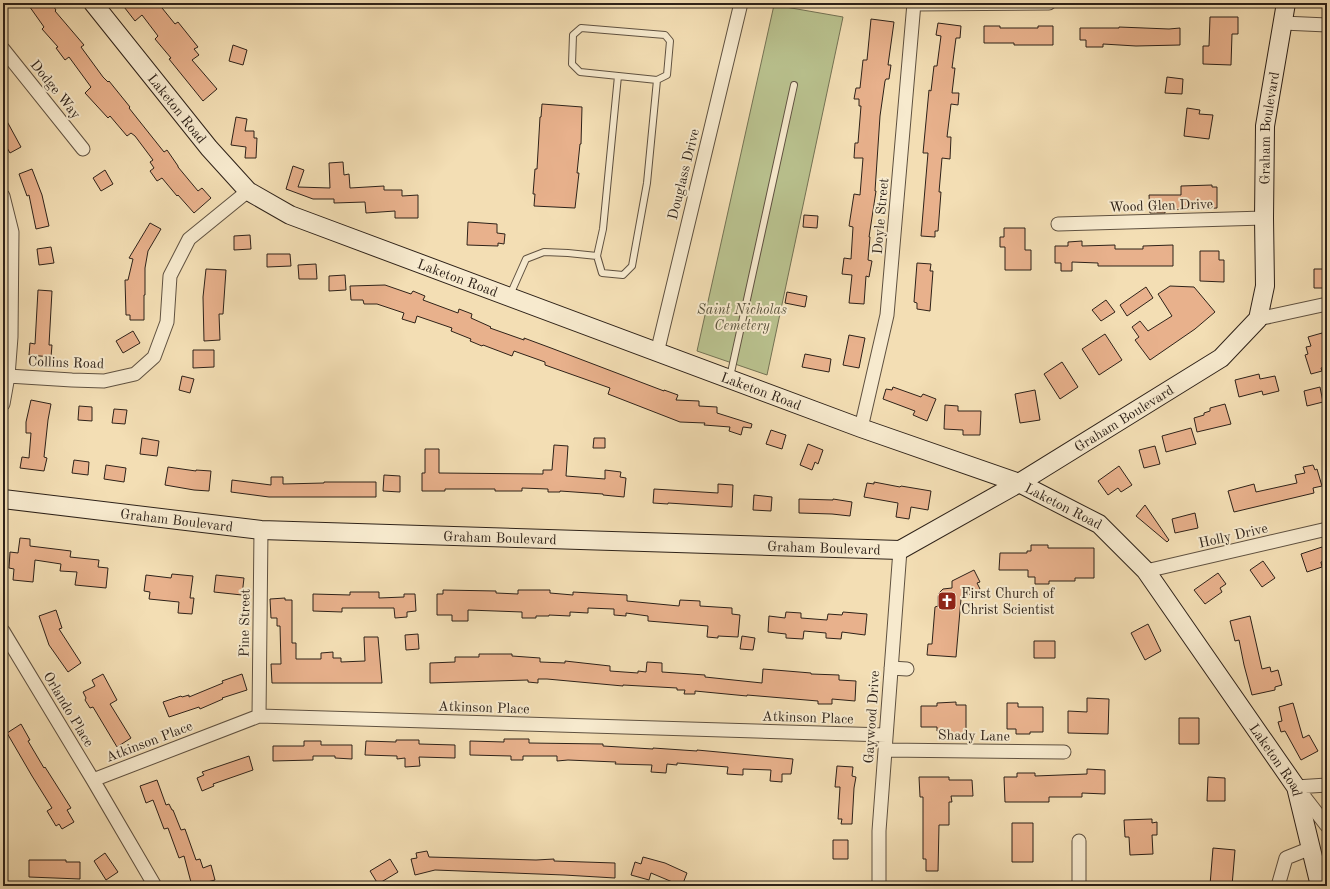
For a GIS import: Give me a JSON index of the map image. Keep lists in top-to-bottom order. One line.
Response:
{"streets":{"street":["Dodge Way","Laketon Road","Graham Boulevard","Douglass Drive","Wood Glen Drive","Doyle Street","Collins Road","Holly Drive","Pine Street","Atkinson Place","Orlando Place","Gaywood Drive","Shady Lane"]},"crossings":[["Laketon Road","Graham Boulevard"],["Laketon Road","Douglass Drive"],["Laketon Road","Doyle Street"],["Laketon Road","Collins Road"],["Laketon Road","Holly Drive"],["Graham Boulevard","Wood Glen Drive"],["Graham Boulevard","Pine Street"],["Graham Boulevard","Gaywood Drive"],["Pine Street","Atkinson Place"],["Atkinson Place","Orlando Place"],["Atkinson Place","Gaywood Drive"],["Gaywood Drive","Shady Lane"]],"parks":["Saint Nicholas Cemetery"],"places":{"church":["First Church of Christ Scientist"]}}
